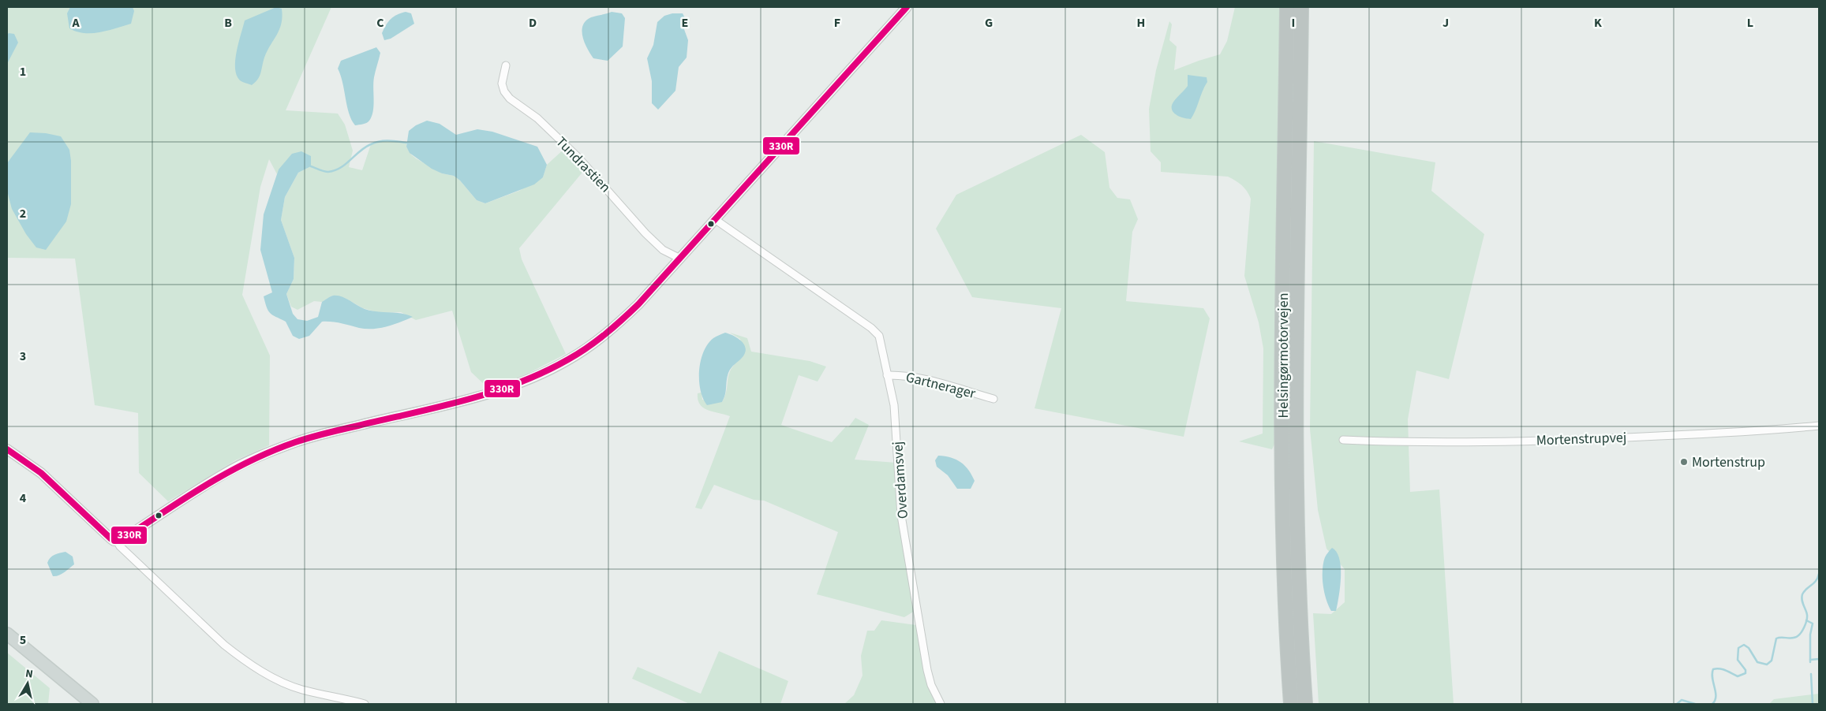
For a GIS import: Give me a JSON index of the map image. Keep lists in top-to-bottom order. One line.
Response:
{"streets":{"highway":["Helsingørmotorvejen"],"street":["Tundrastien","Gartnerager","Mortenstrupvej","Overdamsvej"]},"crossings":[["Gartnerager","Overdamsvej"]],"places":["Mortenstrup"],"lines":["transit line 330R"],"north":"top","grid":{"columns":["A","B","C","D","E","F","G","H","I","J","K","L"],"rows":["1","2","3","4","5"]}}
